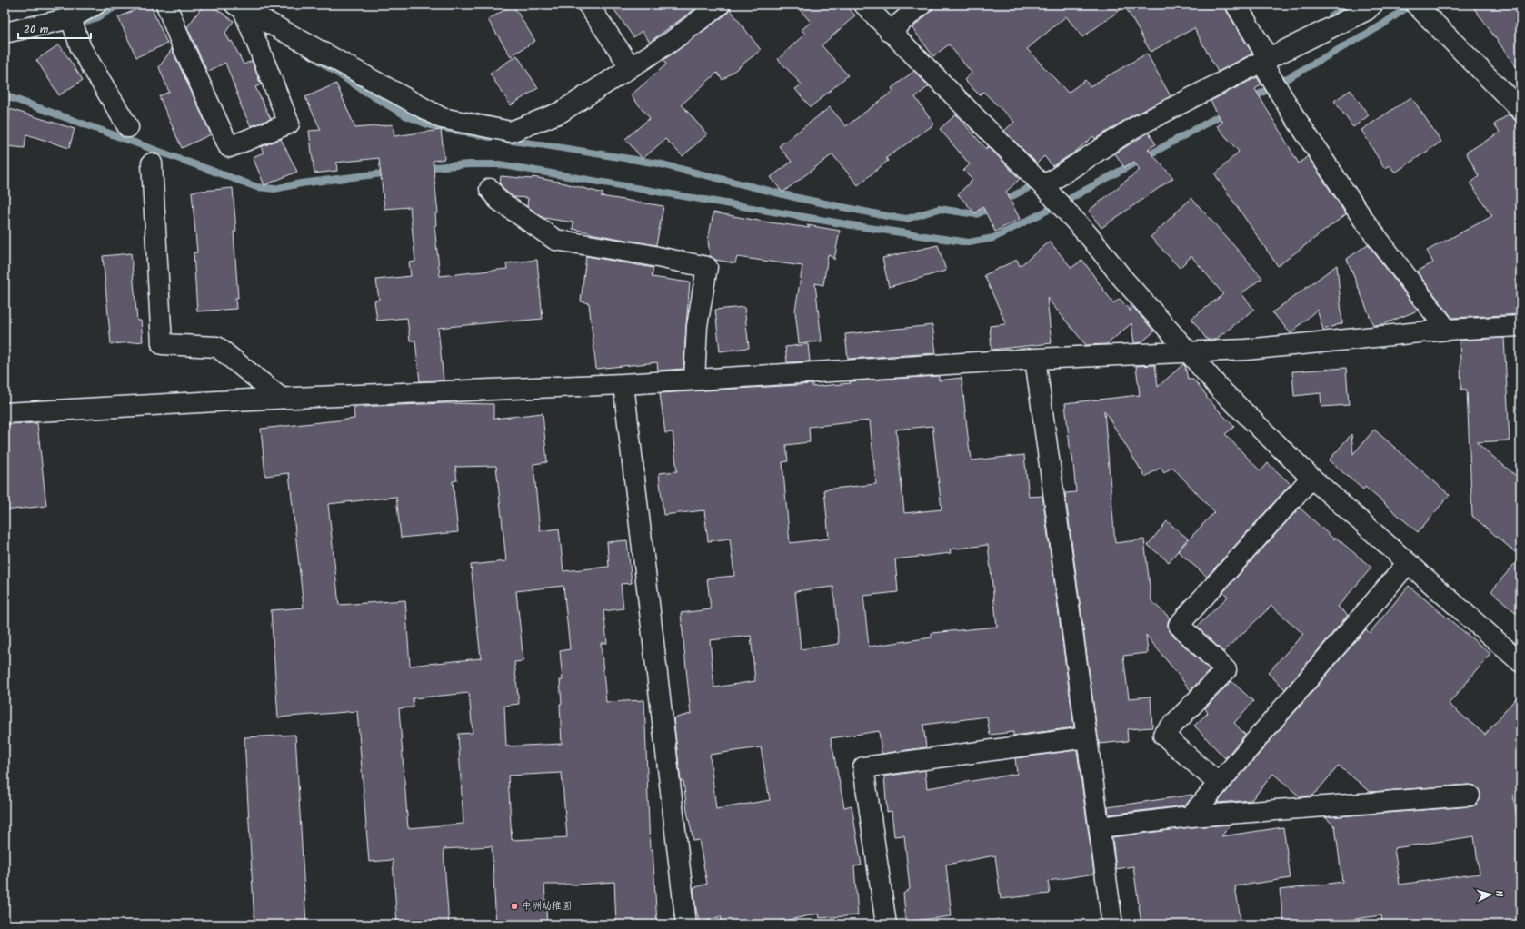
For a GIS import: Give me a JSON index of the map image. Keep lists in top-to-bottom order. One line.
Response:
{"places":["中洲幼稚園"],"scale_bar":"20 m","north":"right"}
